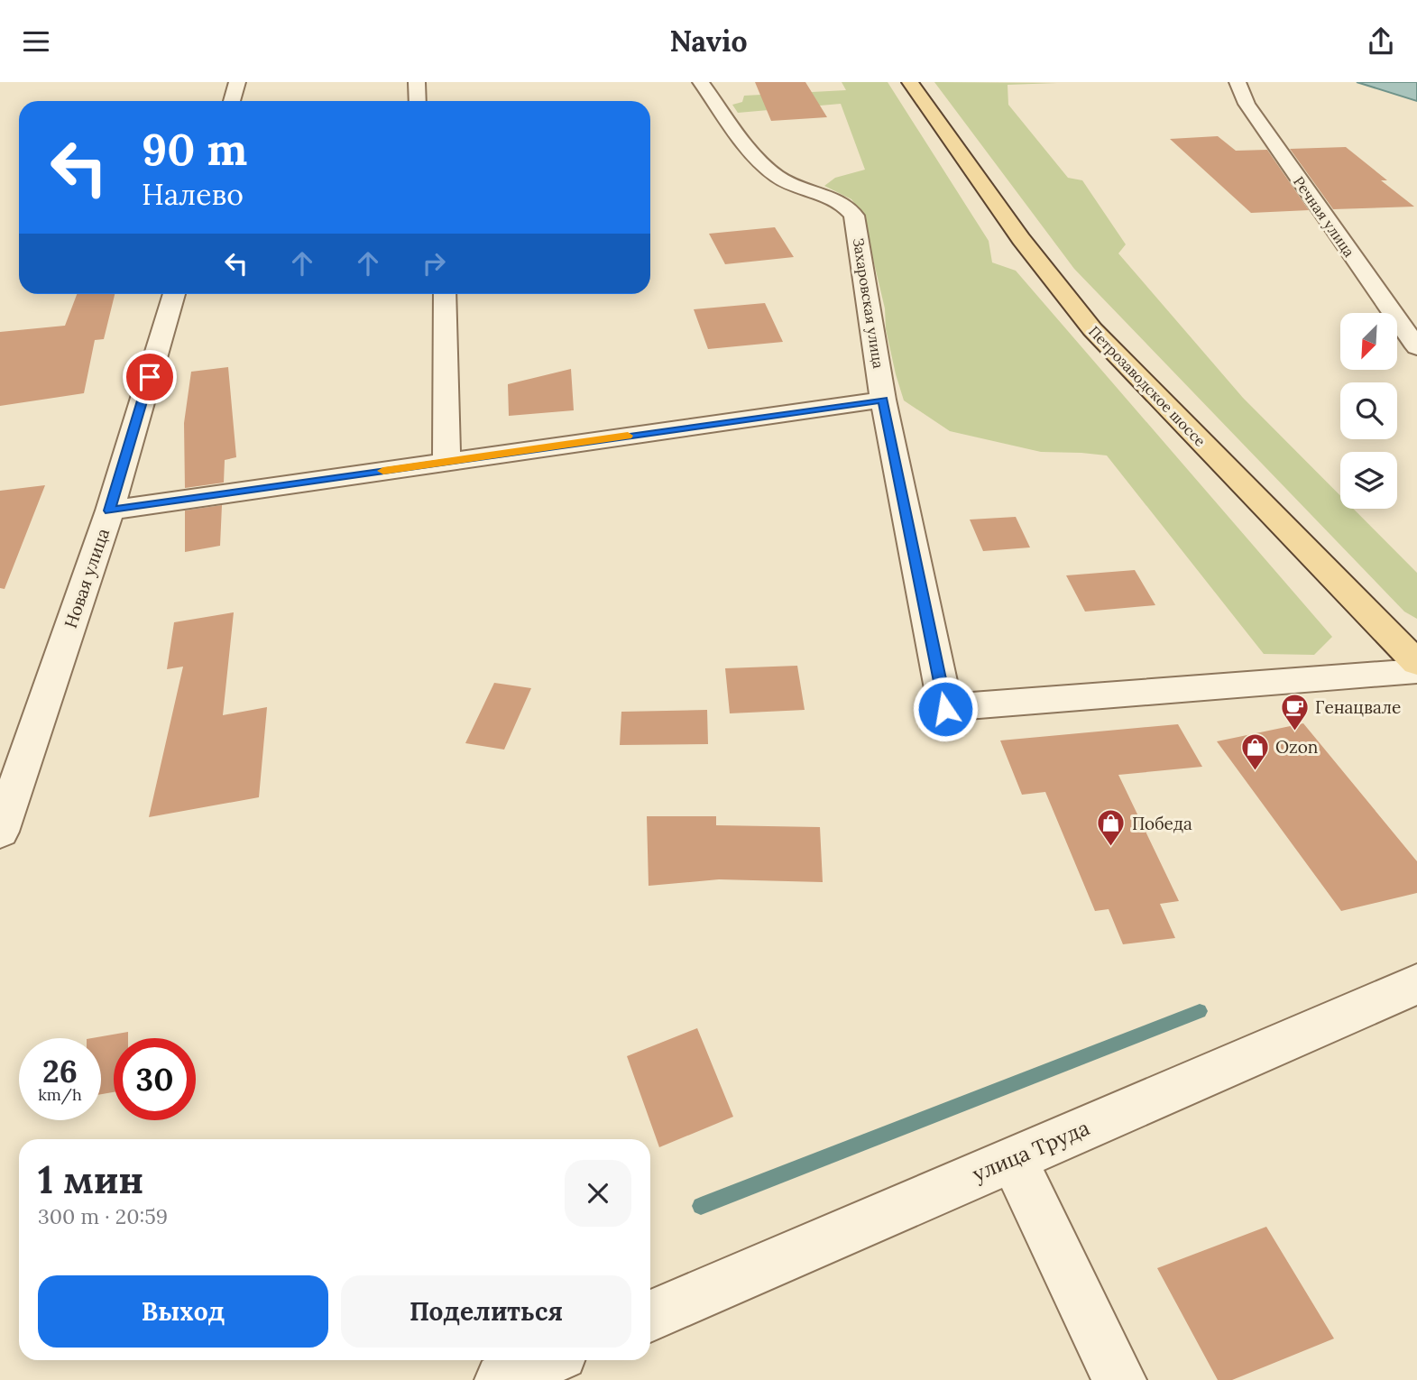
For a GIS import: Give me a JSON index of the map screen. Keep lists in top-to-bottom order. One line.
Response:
{"streets":{"main road":["Петрозаводское шоссе"],"street":["Речная улица","Захаровская улица","Новая улица","улица Труда"]},"places":{"cafe":["Генацвале"],"shop":["Ozon","Победа"]},"north":"bottom left","page":{"header":"Navio","turn":["90 m","Налево"],"speed":"26 km/h","limit":"30","heading":["1 мин","300 m · 20:59"],"buttons":["Выход","Поделиться"]}}
